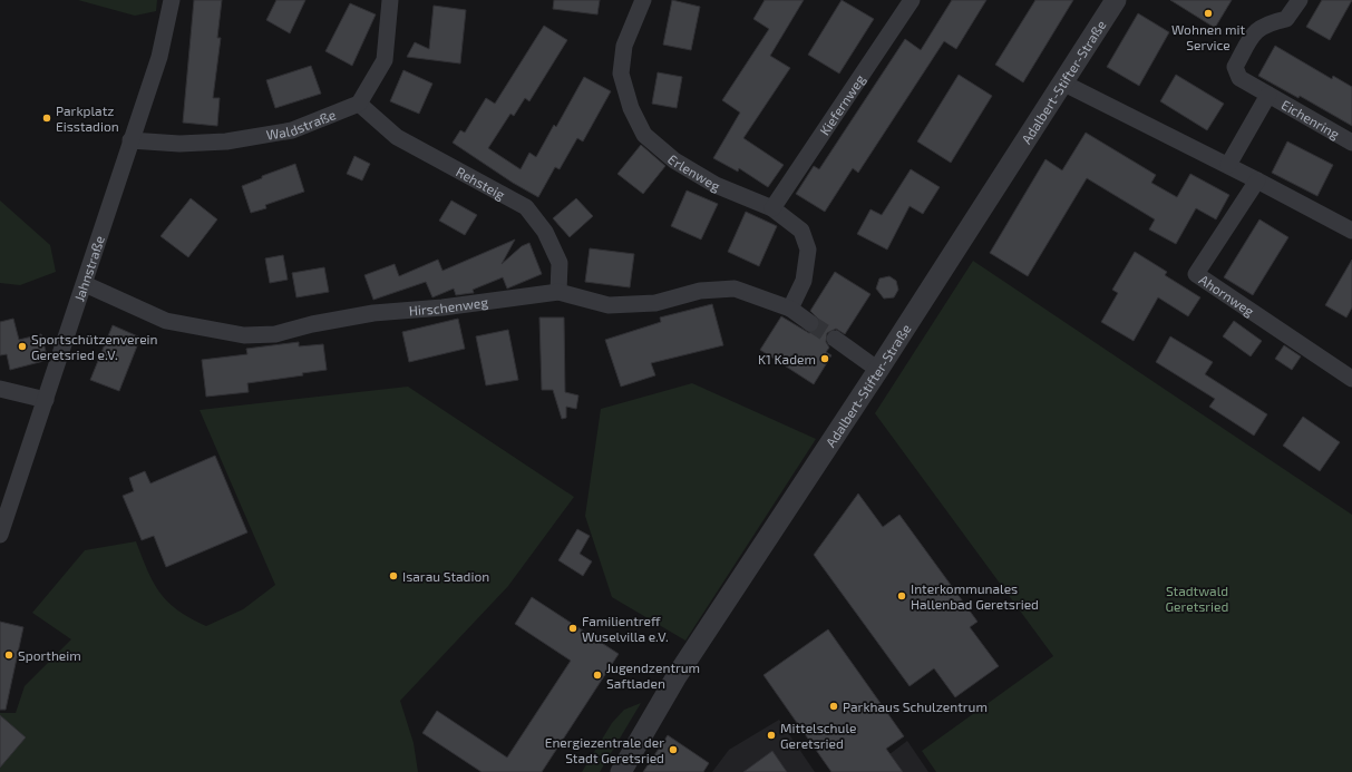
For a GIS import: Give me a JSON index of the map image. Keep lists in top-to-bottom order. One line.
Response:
{"streets":{"street":["Adalbert-Stifter-Straße","Kiefernweg","Eichenring","Waldstraße","Erlenweg","Rehsteig","Jahnstraße","Ahornweg","Hirschenweg"]},"crossings":[["Kiefernweg","Erlenweg"],["Waldstraße","Rehsteig"],["Waldstraße","Jahnstraße"],["Erlenweg","Hirschenweg"],["Rehsteig","Hirschenweg"],["Jahnstraße","Hirschenweg"]],"parks":["Stadtwald Geretsried"],"places":["Wohnen mit Service","Parkplatz Eisstadion","Sportschützenverein Geretsried e.V.","K1 Kadem","Isarau Stadion","Interkommunales Hallenbad Geretsried","Familientreff Wuselvilla e.V.","Sportheim","Jugendzentrum Saftladen","Parkhaus Schulzentrum","Mittelschule Geretsried","Energiezentrale der Stadt Geretsried"]}
